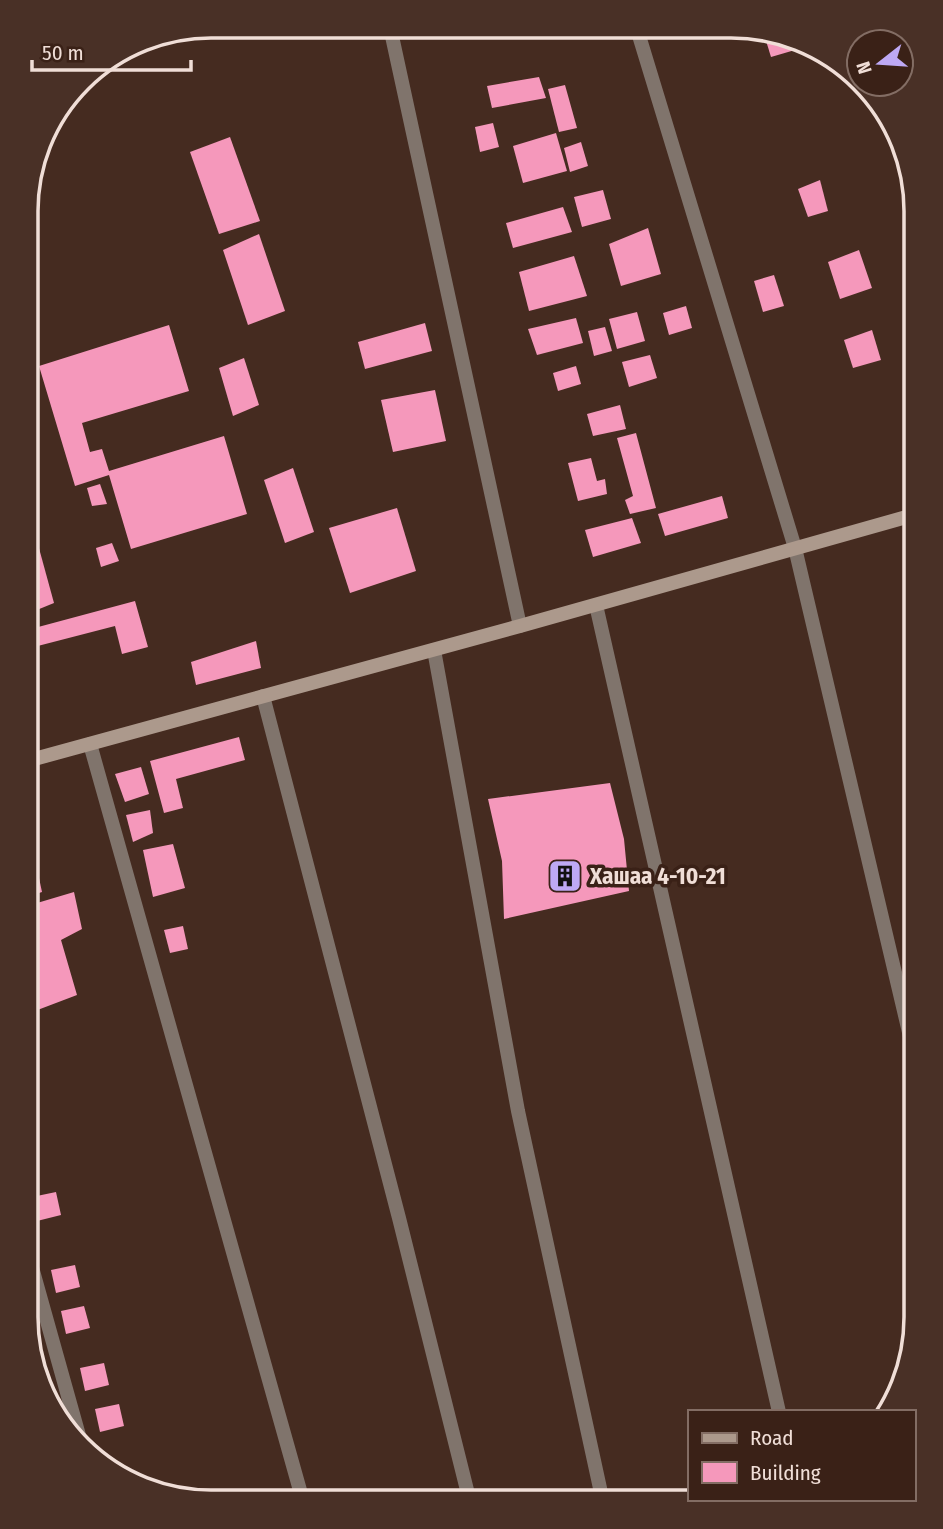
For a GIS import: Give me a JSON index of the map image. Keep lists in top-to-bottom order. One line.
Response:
{"places":{"building":["Хашаа 4-10-21"]},"legend":["Road","Building"],"scale_bar":"50 m","north":"left"}
